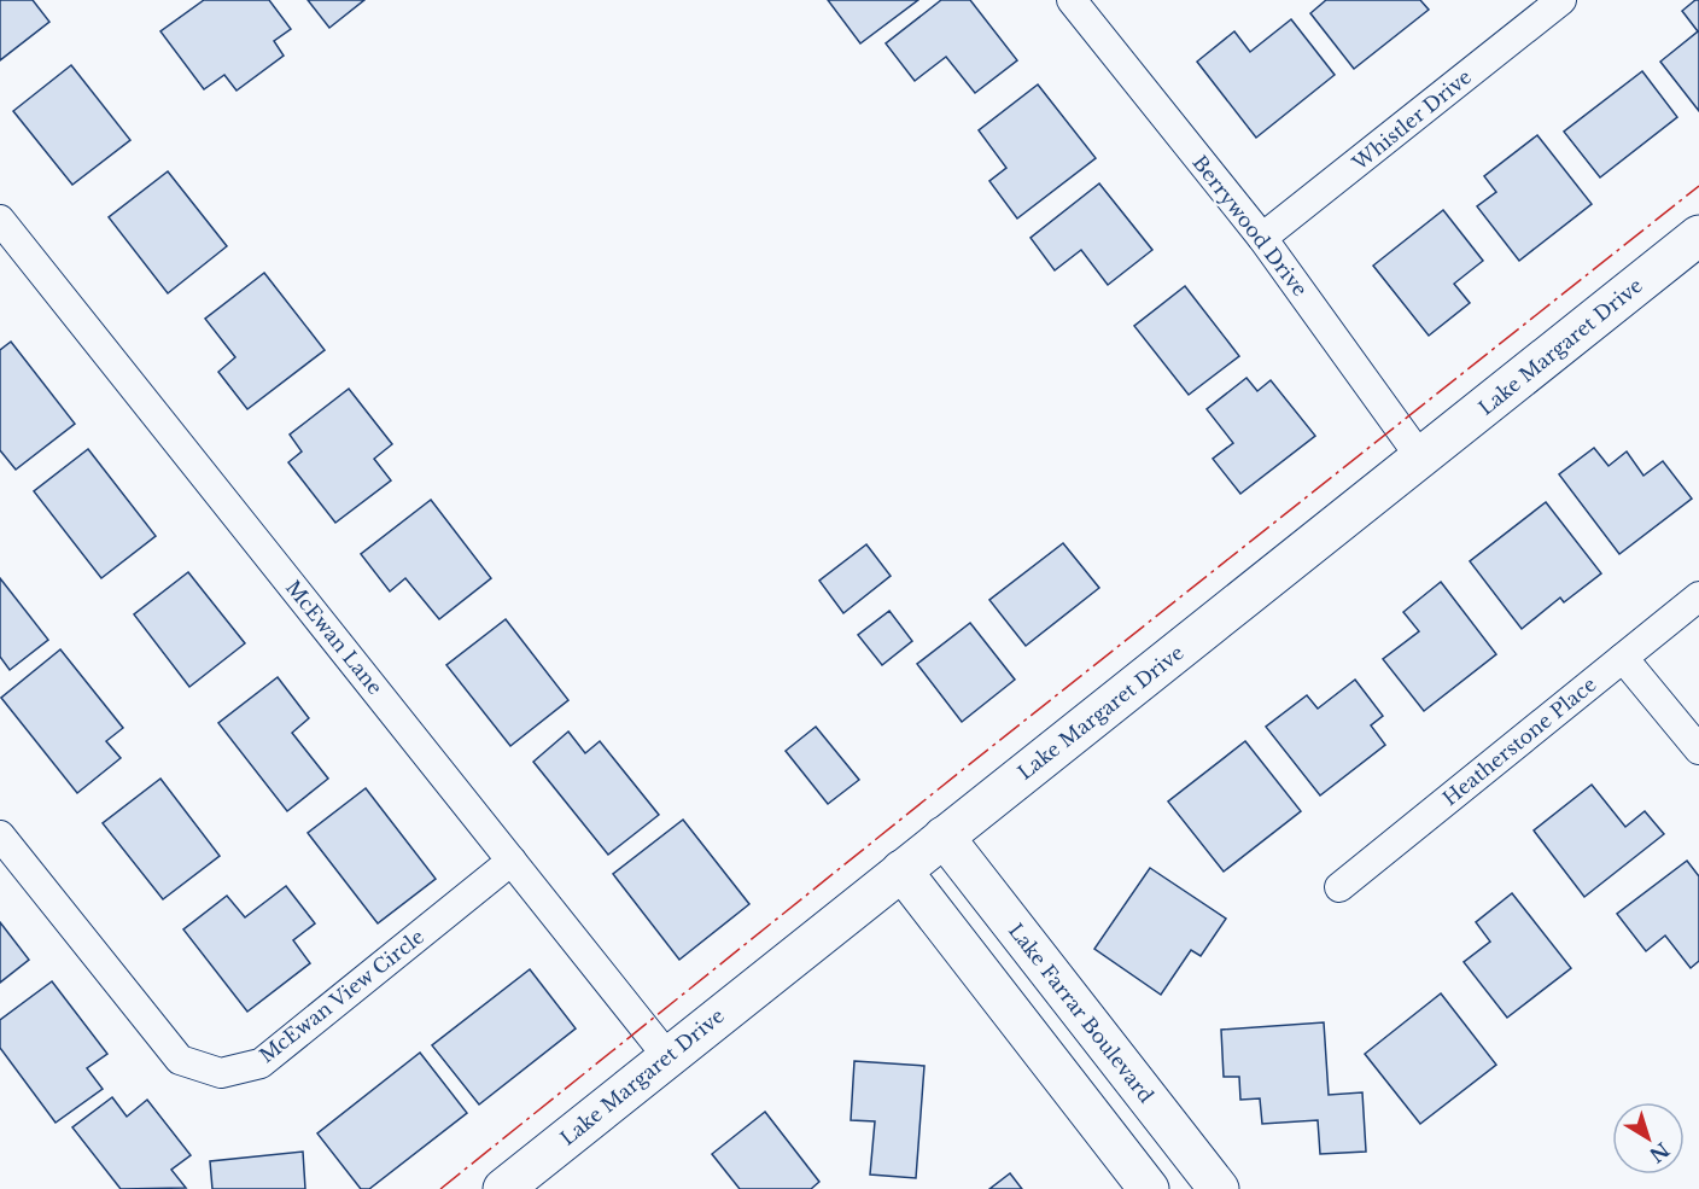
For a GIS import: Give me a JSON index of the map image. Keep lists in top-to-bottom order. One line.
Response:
{"streets":{"street":["Whistler Drive","Berrywood Drive","Lake Margaret Drive","McEwan Lane","Heatherstone Place","McEwan View Circle","Lake Farrar Boulevard"]},"crossings":[["Whistler Drive","Berrywood Drive"],["Berrywood Drive","Lake Margaret Drive"],["Lake Margaret Drive","McEwan Lane"],["Lake Margaret Drive","Lake Farrar Boulevard"],["McEwan Lane","McEwan View Circle"]],"north":"bottom right"}
